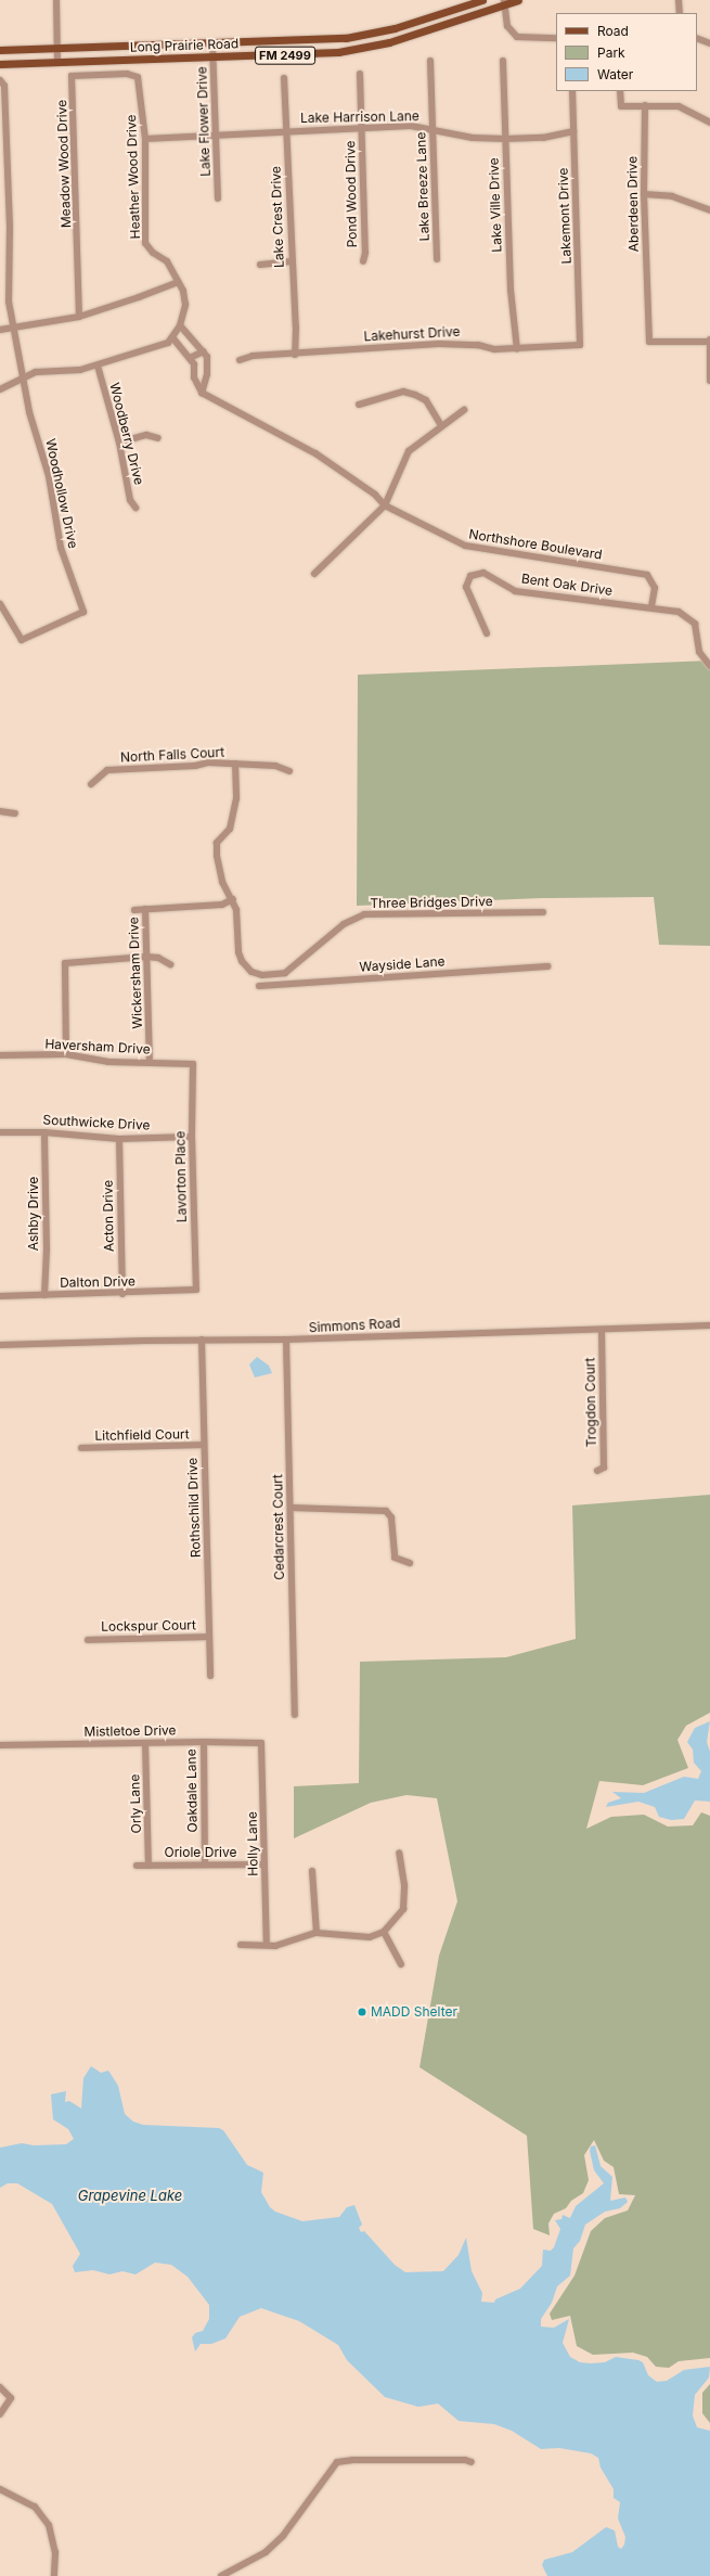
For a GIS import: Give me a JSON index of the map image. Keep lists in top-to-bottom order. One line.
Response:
{"streets":{"main road":["Long Prairie Road","FM 2499"],"street":["Lake Harrison Lane","Lake Flower Drive","Meadow Wood Drive","Heather Wood Drive","Lake Breeze Lane","Pond Wood Drive","Aberdeen Drive","Lake Ville Drive","Lakemont Drive","Lake Crest Drive","Lakehurst Drive","Woodberry Drive","Woodhollow Drive","Northshore Boulevard","Bent Oak Drive","North Falls Court","Three Bridges Drive","Wayside Lane","Wickersham Drive","Haversham Drive","Southwicke Drive","Lavorton Place","Ashby Drive","Acton Drive","Dalton Drive","Simmons Road","Trogdon Court","Litchfield Court","Rothschild Drive","Cedarcrest Court","Lockspur Court","Mistletoe Drive","Oakdale Lane","Orly Lane","Holly Lane","Oriole Drive"]},"crossings":[["Long Prairie Road","Lake Flower Drive"],["Lake Harrison Lane","Lake Flower Drive"],["Lake Harrison Lane","Heather Wood Drive"],["Lake Harrison Lane","Lake Breeze Lane"],["Lake Harrison Lane","Pond Wood Drive"],["Lake Harrison Lane","Lake Ville Drive"],["Lake Harrison Lane","Lakemont Drive"],["Lake Harrison Lane","Lake Crest Drive"],["Meadow Wood Drive","Heather Wood Drive"],["Lake Ville Drive","Lakehurst Drive"],["Lakemont Drive","Lakehurst Drive"],["Lake Crest Drive","Lakehurst Drive"],["Northshore Boulevard","Bent Oak Drive"],["North Falls Court","Three Bridges Drive"],["Wickersham Drive","Haversham Drive"],["Haversham Drive","Lavorton Place"],["Southwicke Drive","Lavorton Place"],["Southwicke Drive","Ashby Drive"],["Southwicke Drive","Acton Drive"],["Lavorton Place","Dalton Drive"],["Ashby Drive","Dalton Drive"],["Acton Drive","Dalton Drive"],["Simmons Road","Trogdon Court"],["Simmons Road","Rothschild Drive"],["Simmons Road","Cedarcrest Court"],["Litchfield Court","Rothschild Drive"],["Rothschild Drive","Lockspur Court"],["Mistletoe Drive","Oakdale Lane"],["Mistletoe Drive","Orly Lane"],["Mistletoe Drive","Holly Lane"],["Oakdale Lane","Oriole Drive"],["Orly Lane","Oriole Drive"],["Holly Lane","Oriole Drive"]],"water":["Grapevine Lake"],"places":["MADD Shelter"],"legend":["Road","Park","Water"]}
